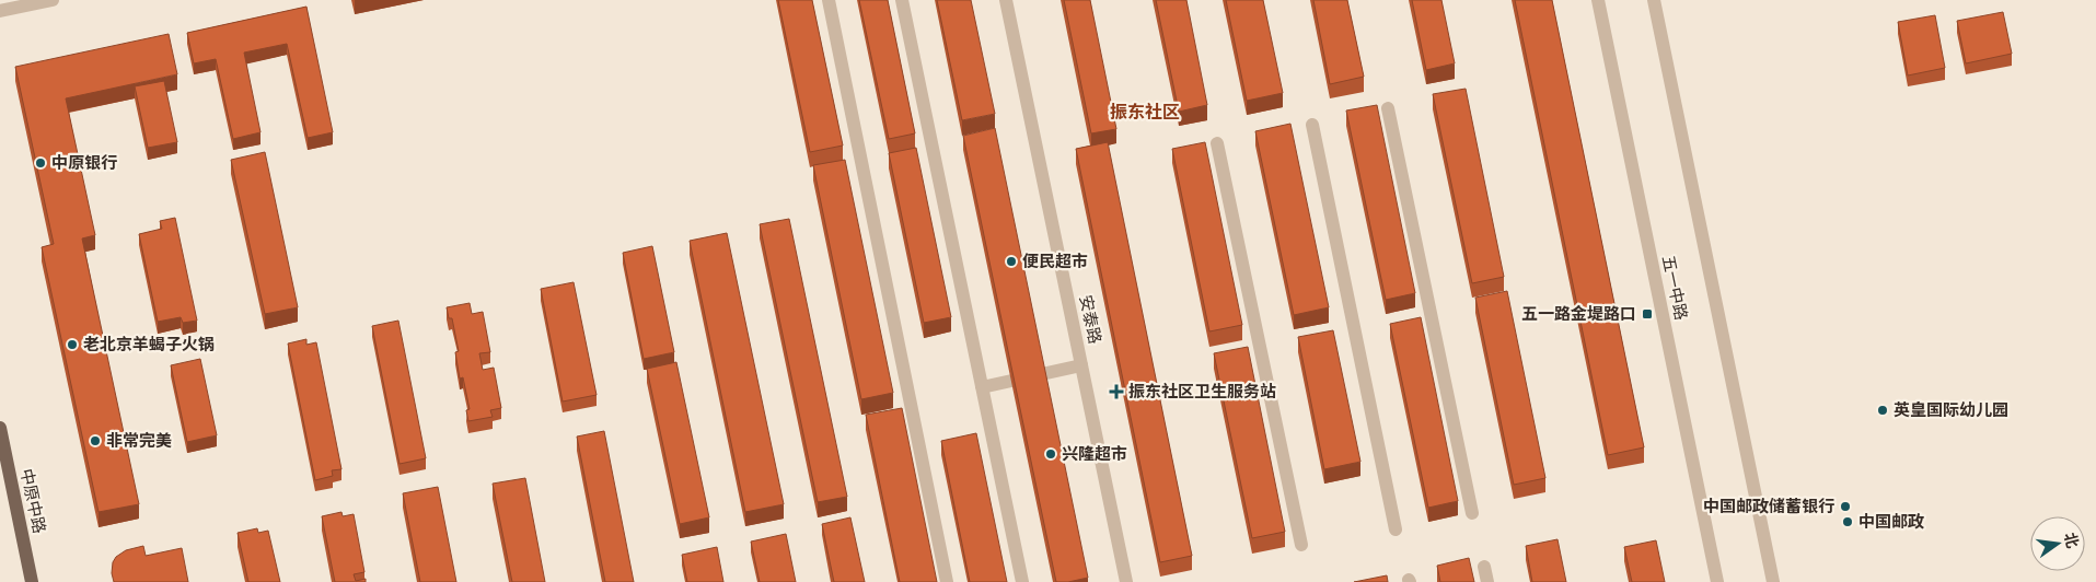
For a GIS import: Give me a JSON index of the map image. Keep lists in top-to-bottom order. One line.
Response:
{"streets":{"main road":["中原中路"],"street":["五一中路","安泰路"]},"districts":["振东社区"],"places":{"other":["中原银行","便民超市","老北京羊蝎子火锅","英皇国际幼儿园","非常完美","兴隆超市","中国邮政储蓄银行","中国邮政"],"transit":["五一路金堤路口"],"health":["振东社区卫生服务站"]},"north":"right"}
